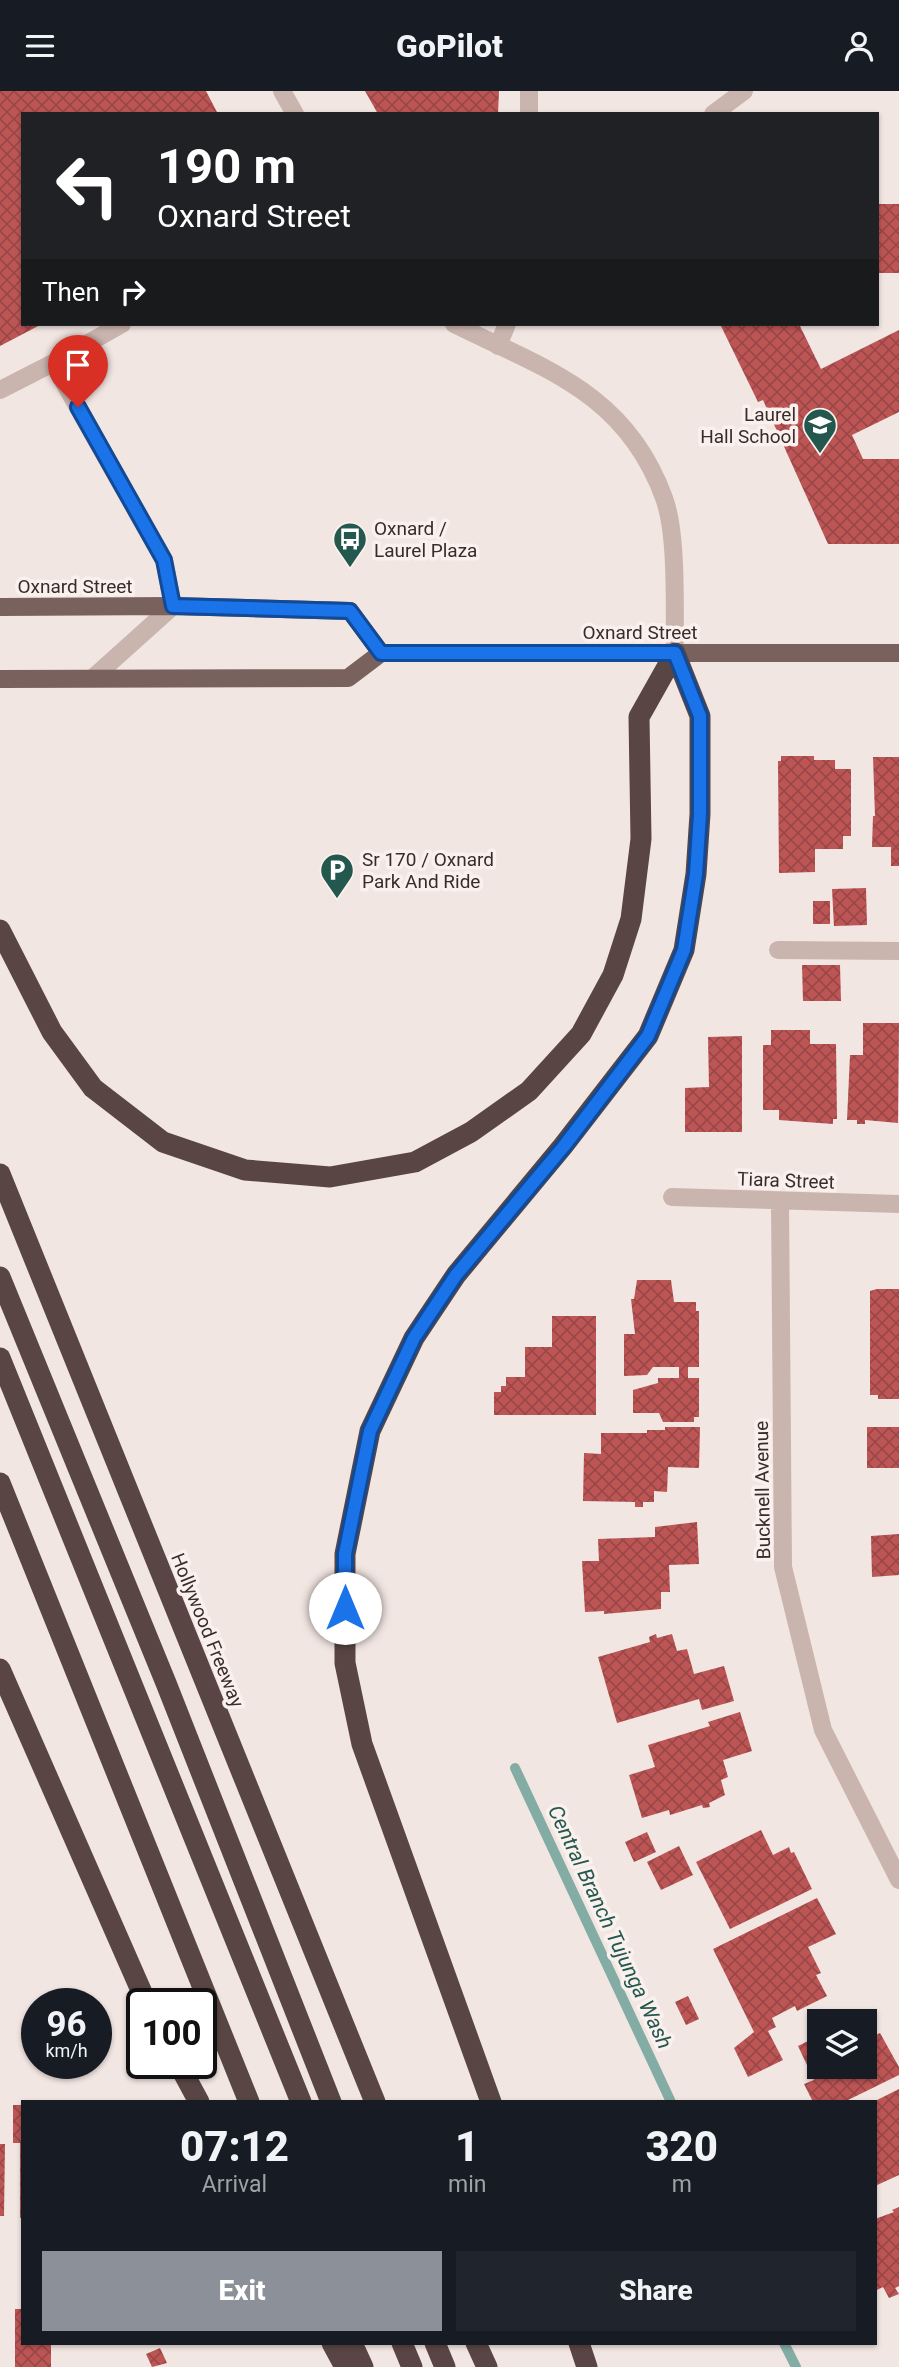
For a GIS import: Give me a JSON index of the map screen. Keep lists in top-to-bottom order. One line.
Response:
{"streets":{"highway":["Hollywood Freeway"],"main road":["Oxnard Street"],"street":["Tiara Street","Bucknell Avenue"]},"crossings":[["Tiara Street","Bucknell Avenue"]],"water":["Central Branch Tujunga Wash"],"places":{"school or university":["Laurel Hall School"],"bus stop":["Oxnard / Laurel Plaza"],"parking":["Sr 170 / Oxnard Park And Ride"]},"page":{"header":"GoPilot","turn":["190 m","Oxnard Street"],"then":"Then","speed":"96 km/h","limit":"100","eta":["07:12","Arrival","1","min","320","m"],"buttons":["Exit","Share"]}}
